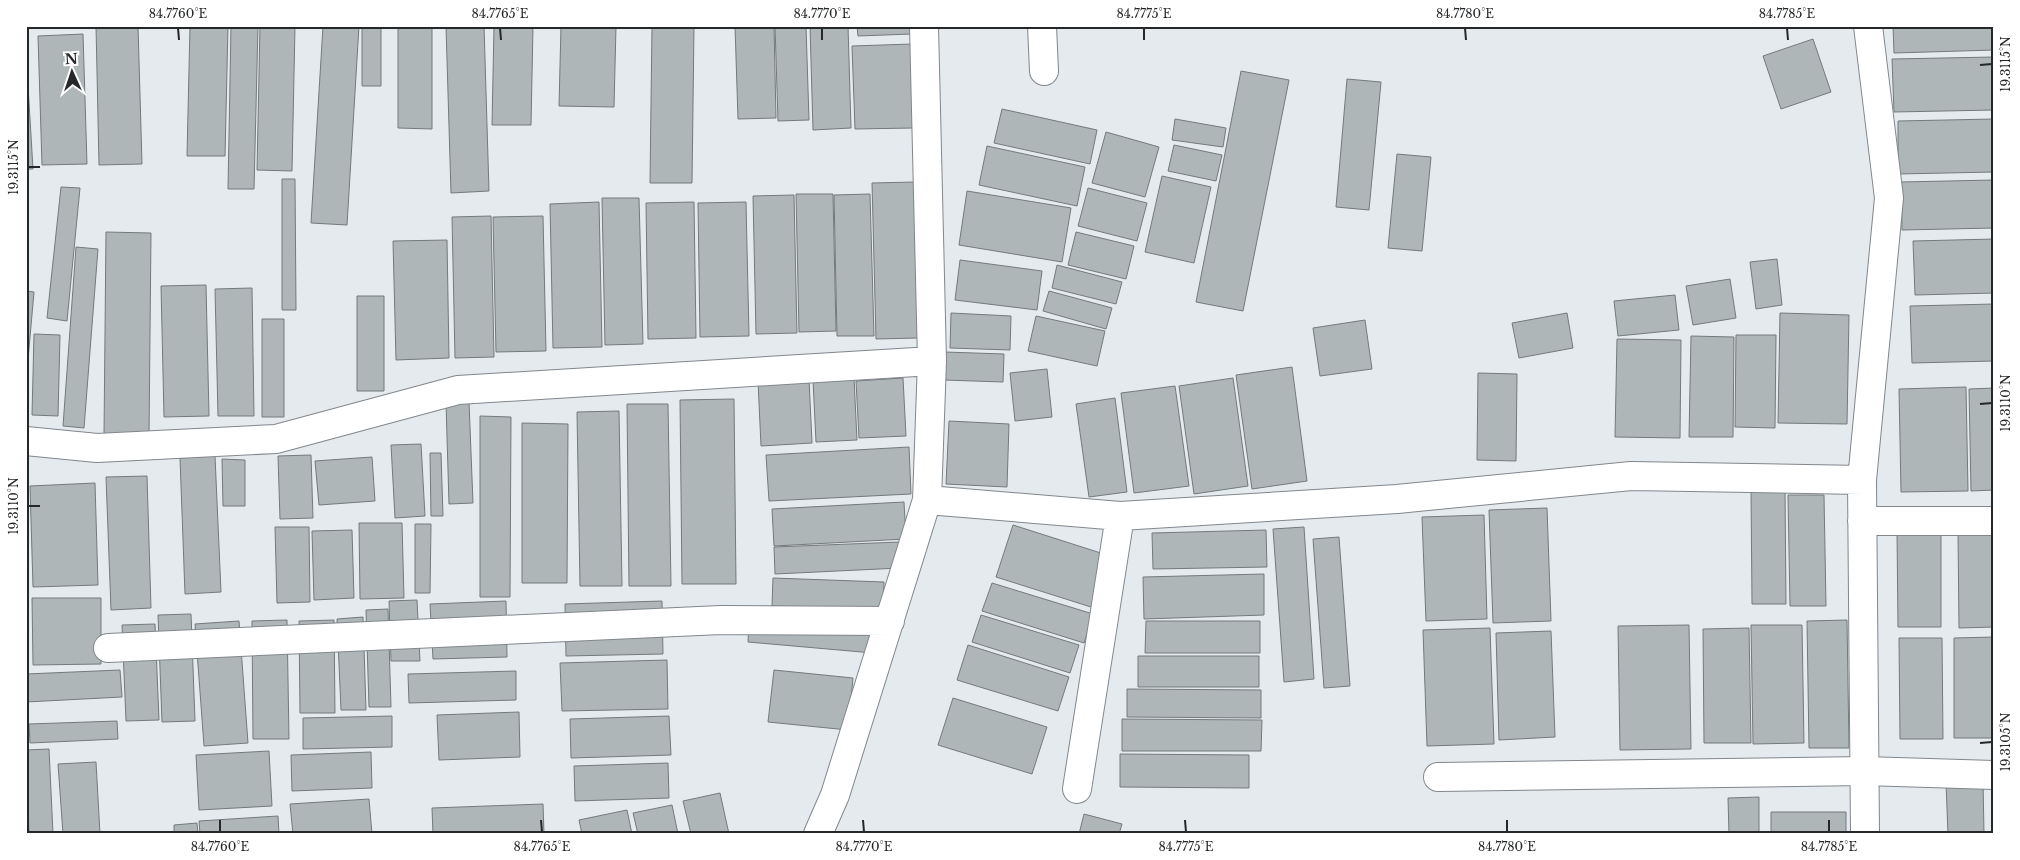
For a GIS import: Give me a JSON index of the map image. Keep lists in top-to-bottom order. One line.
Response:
{"north":"top","coordinates":["84.7760°E","84.7765°E","84.7770°E","84.7775°E","84.7780°E","84.7785°E","19.3115°N","19.3110°N","19.3105°N"]}
